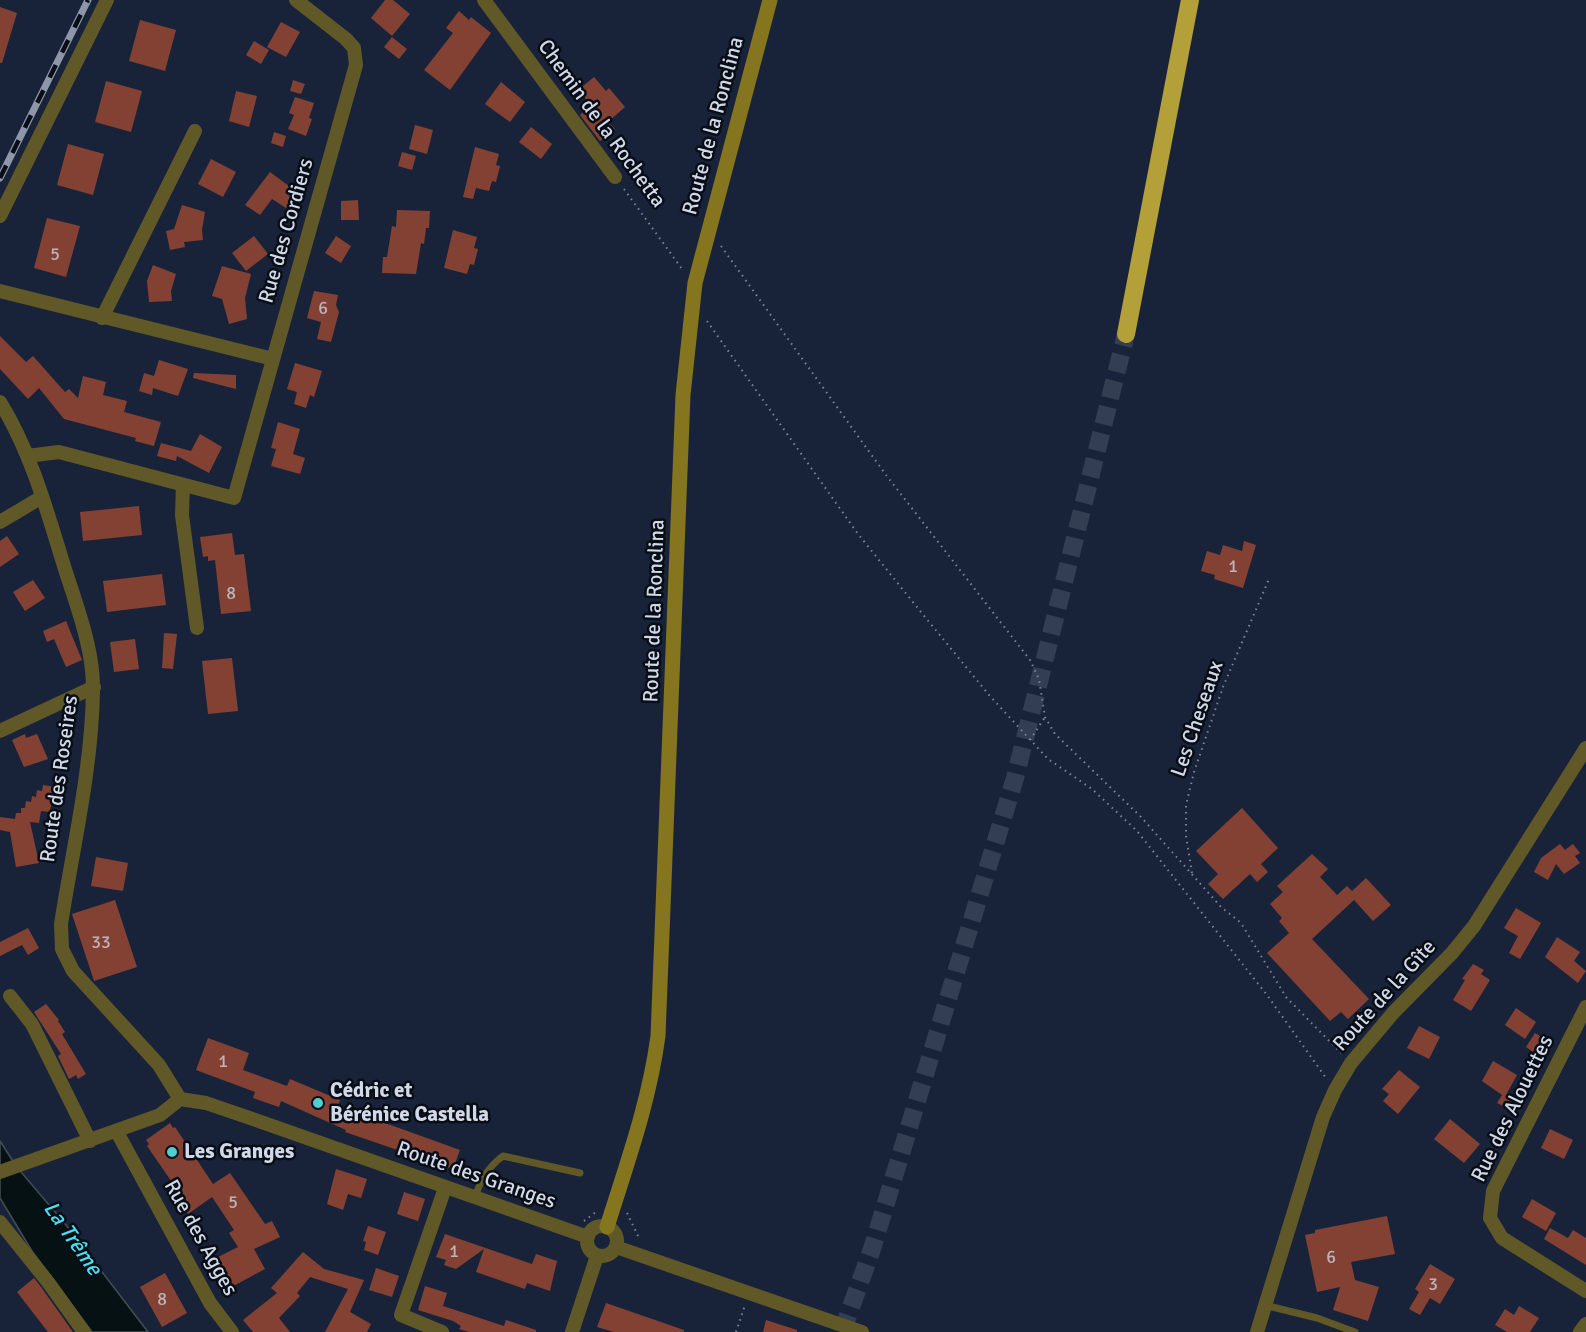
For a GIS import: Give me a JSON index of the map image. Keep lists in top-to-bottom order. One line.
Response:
{"streets":{"street":["Chemin de la Rochetta","Route de la Ronclina","Rue des Cordiers","Route des Roseires","Route de la Gîte","Rue des Alouettes","Route des Granges","Rue des Agges"],"path":["Les Cheseaux"]},"crossings":[["Route de la Ronclina","Route des Granges"],["Route des Roseires","Route des Granges"]],"water":["La Trême"],"places":["Cédric et Bérénice Castella","Les Granges"],"house_numbers":["5","6","1","8","33","1","5","1","6","3","8"]}
